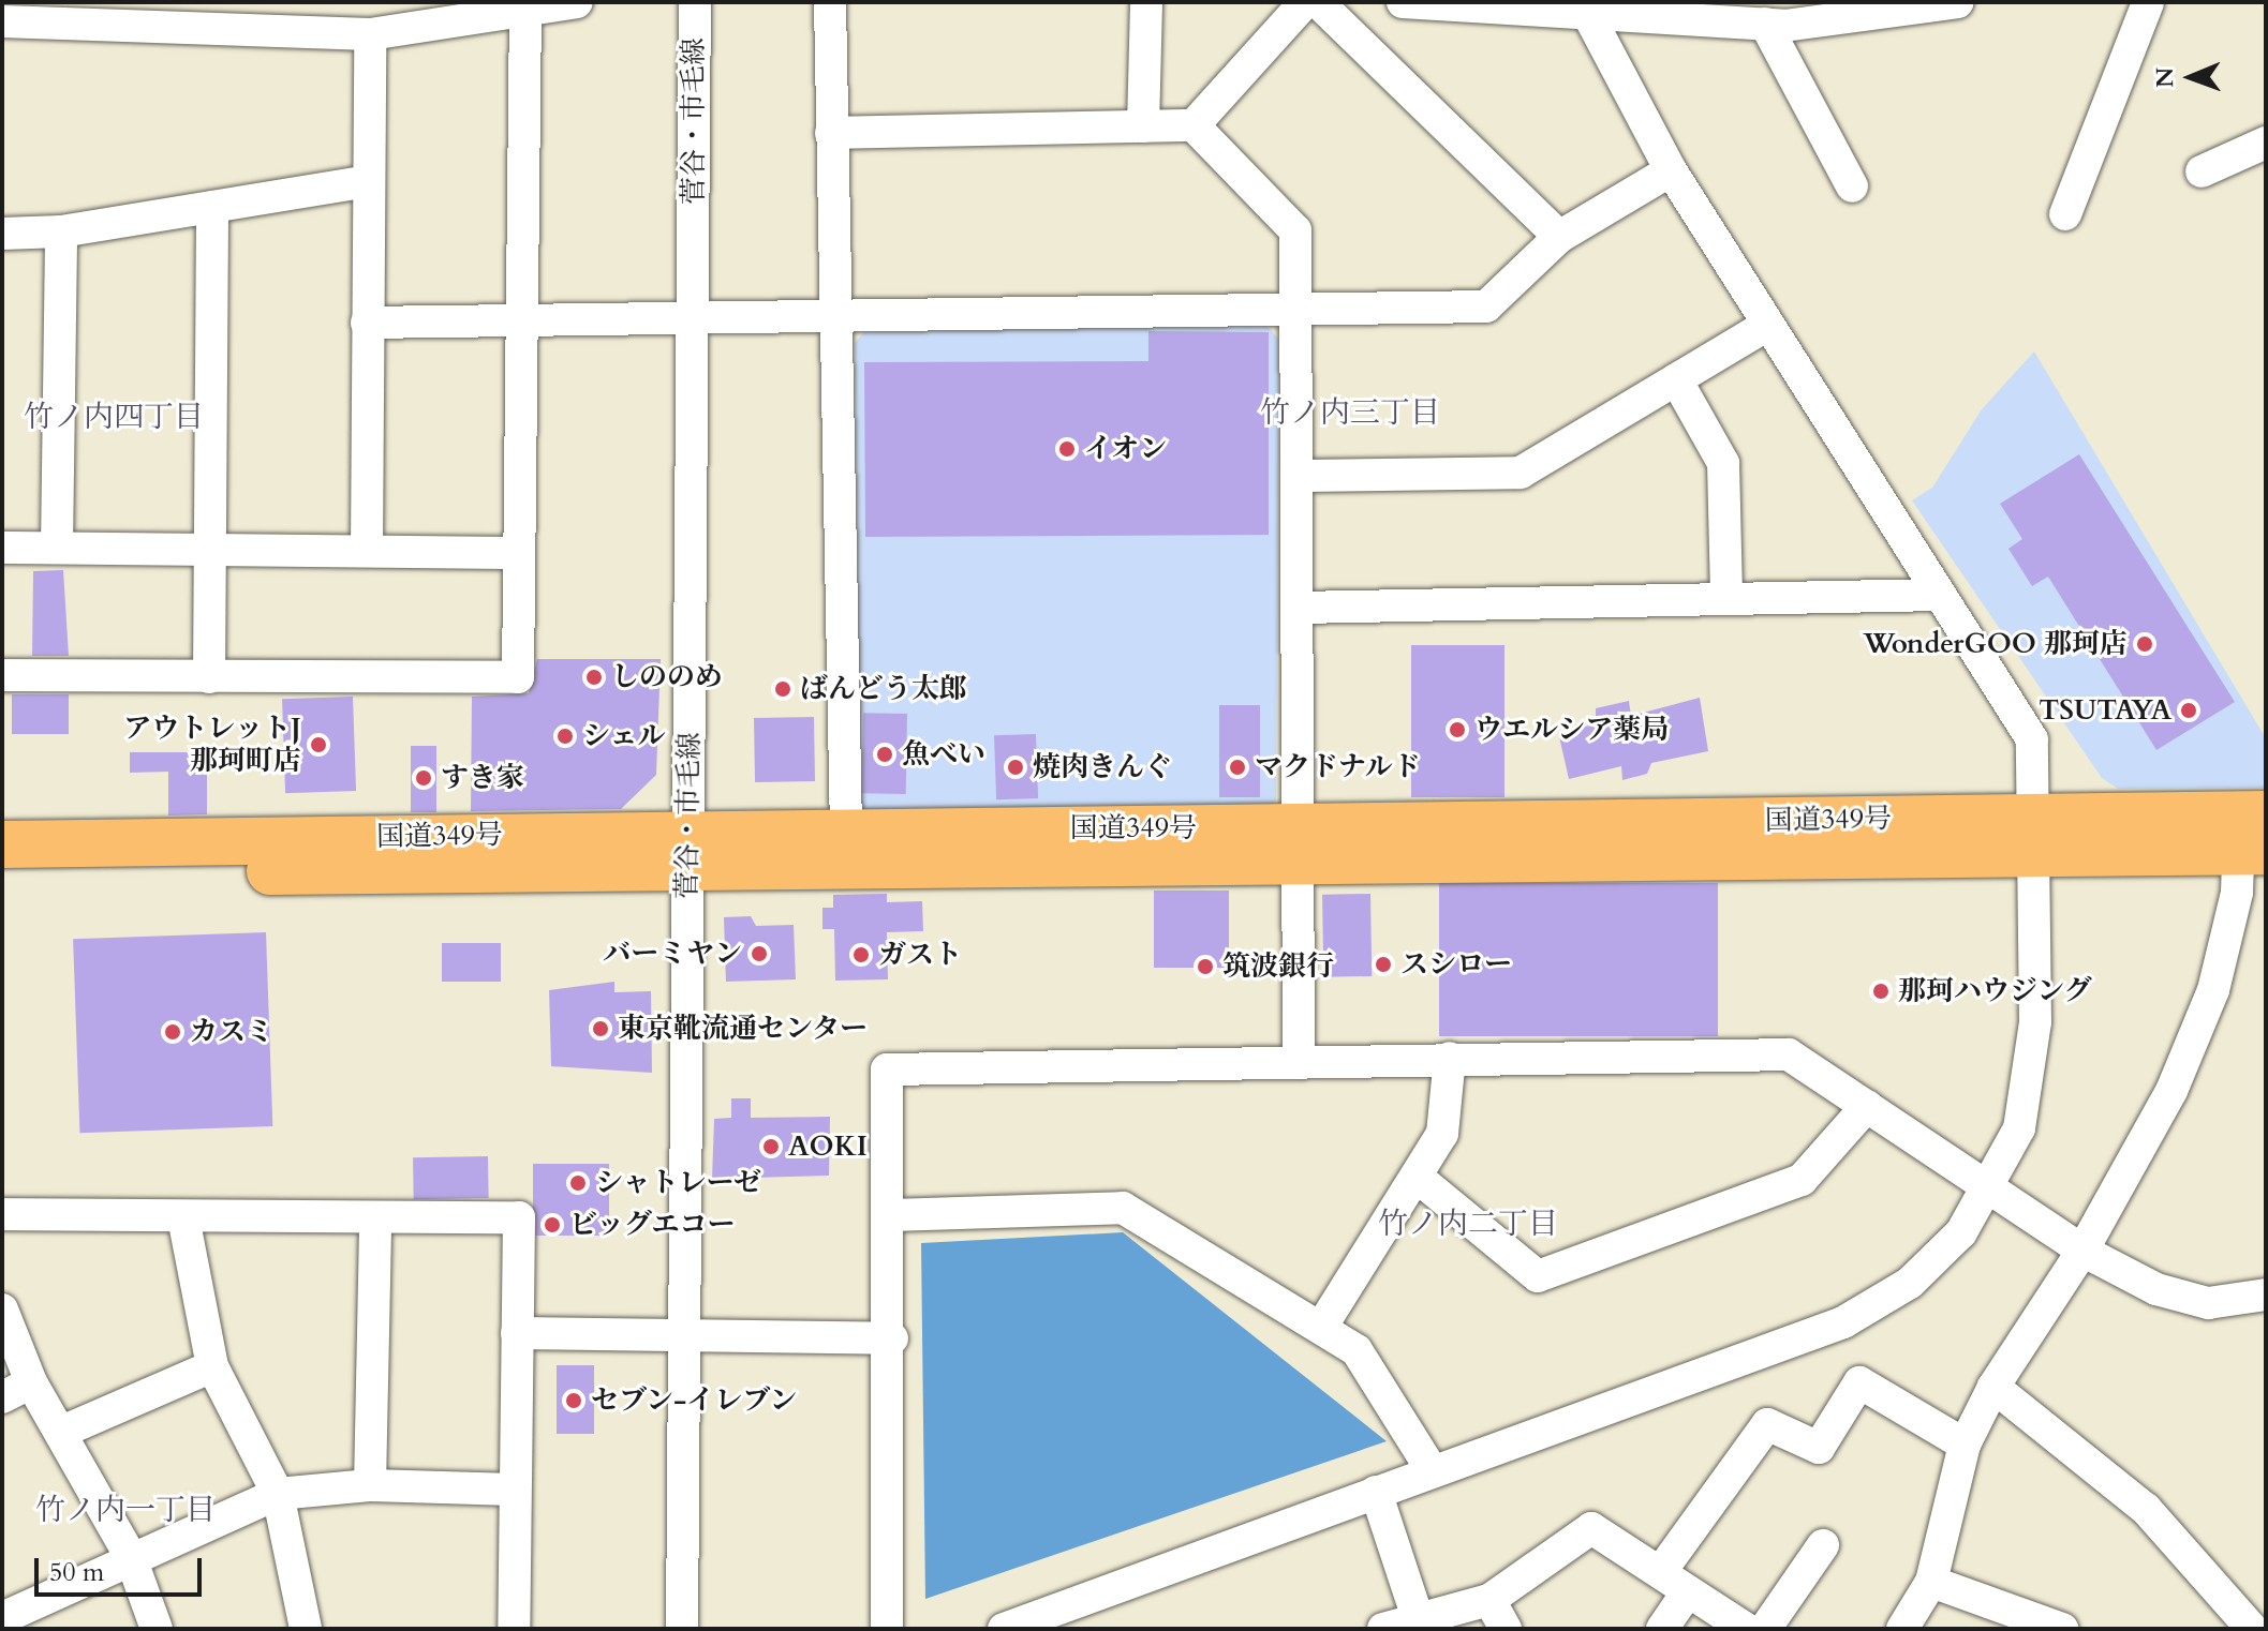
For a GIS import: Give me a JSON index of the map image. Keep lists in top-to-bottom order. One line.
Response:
{"streets":{"highway":["国道349号"],"street":["菅谷・市毛線"]},"crossings":[["菅谷・市毛線","国道349号"]],"districts":["竹ノ内三丁目","竹ノ内四丁目","竹ノ内二丁目","竹ノ内一丁目"],"places":["イオン","WonderGOO 那珂店","しののめ","ばんどう太郎","TSUTAYA","ウエルシア薬局","シェル","アウトレットJ 那珂町店","魚べい","焼肉きんぐ","マクドナルド","すき家","バーミヤン","ガスト","スシロー","筑波銀行","那珂ハウジング","東京靴流通センター","カスミ","AOKI","シャトレーゼ","ビッグエコー","セブン-イレブン"],"scale_bar":"50 m","north":"left"}
